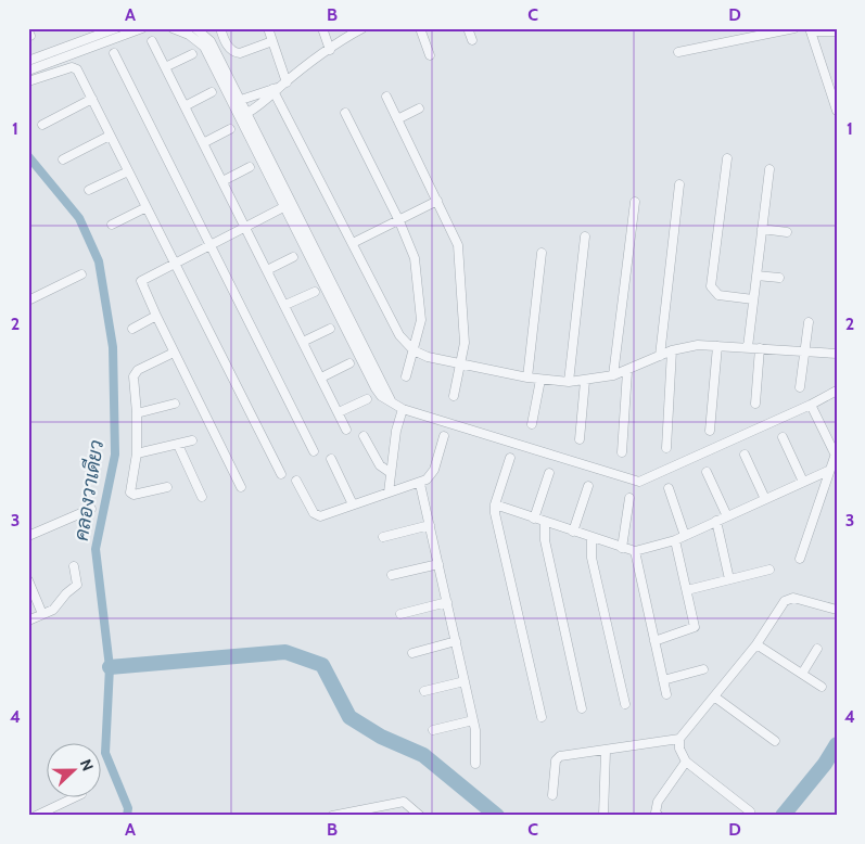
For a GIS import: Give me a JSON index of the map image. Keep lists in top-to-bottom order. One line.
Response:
{"water":["คลองวาเดียว"],"north":"right","grid":{"columns":["A","B","C","D"],"rows":["1","2","3","4"]}}
